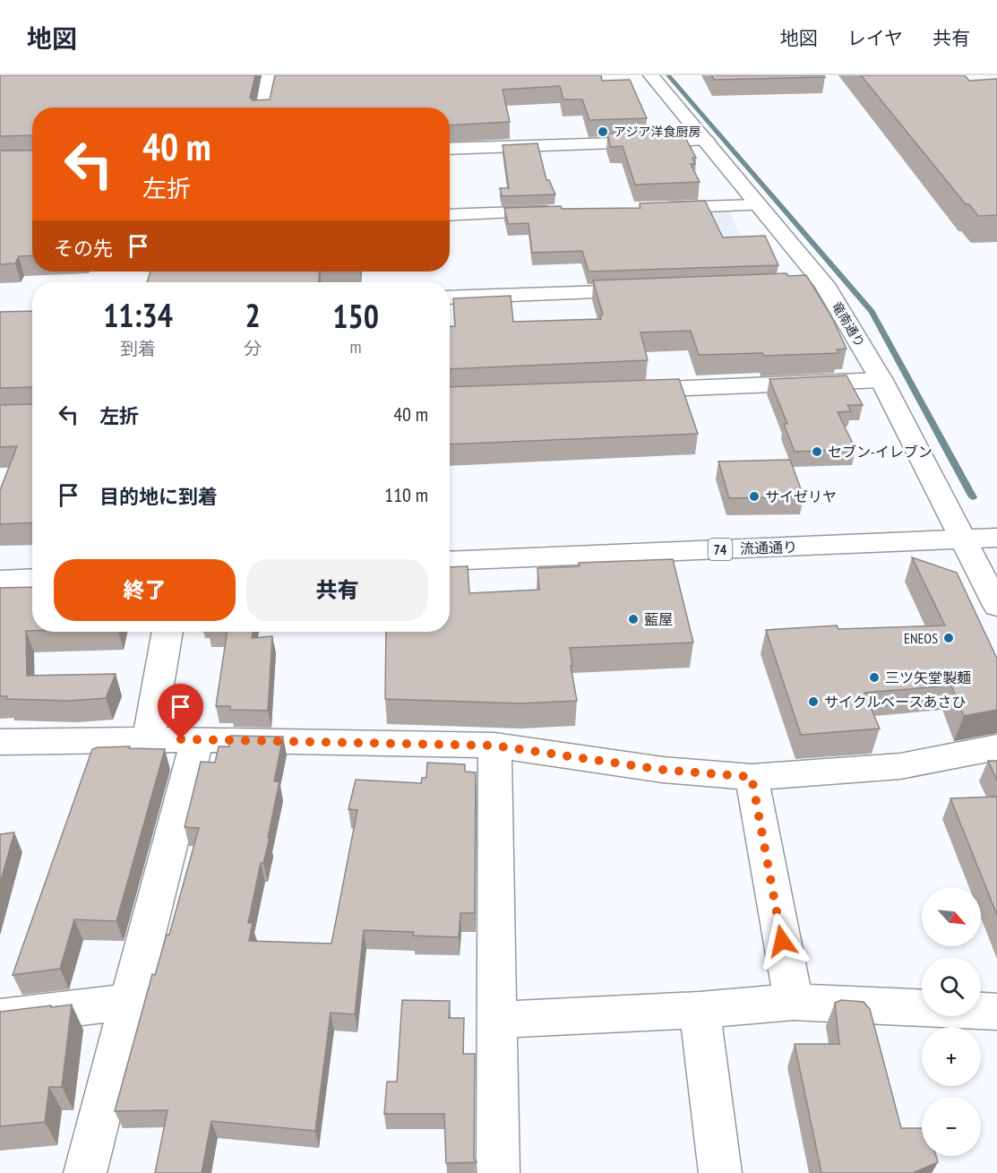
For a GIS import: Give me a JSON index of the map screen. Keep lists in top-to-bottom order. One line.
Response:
{"streets":{"street":["竜南通り","流通通り","74"]},"crossings":[["竜南通り","流通通り"]],"places":["アジア洋食厨房","セブン-イレブン","サイゼリヤ","藍屋","ENEOS","三ツ矢堂製麺","サイクルベースあさひ"],"north":"bottom right","page":{"header":"地図","nav":["地図","レイヤ","共有"],"turn":["40 m","左折"],"then":"その先","eta":["11:34","到着","2","分","150","m"],"list":[{"name":"左折","value":"40 m"},{"name":"目的地に到着","value":"110 m"}],"buttons":["終了","共有"],"map_buttons":["+","−"]}}
